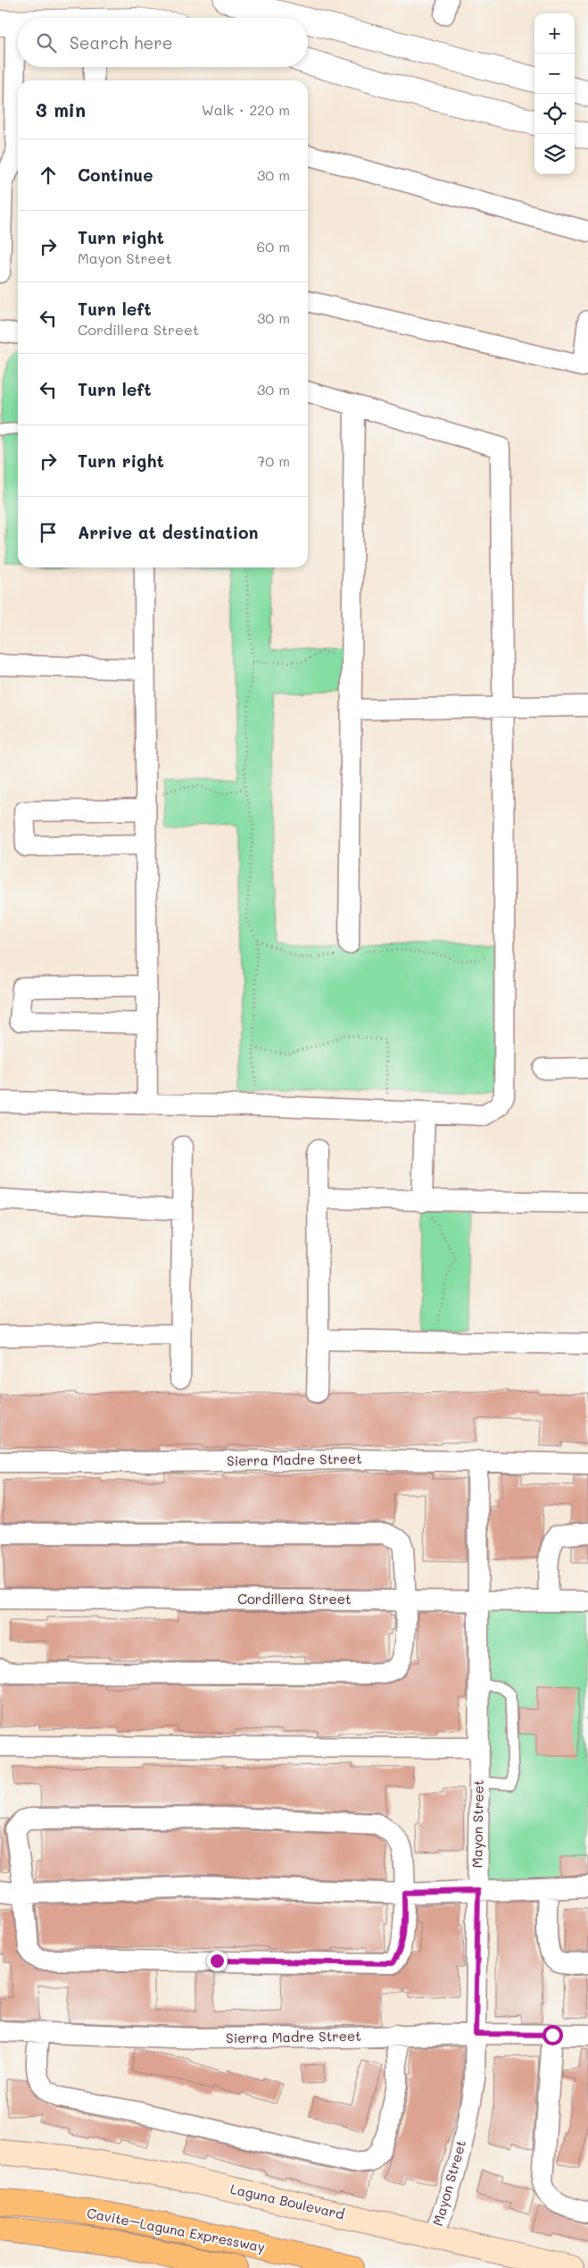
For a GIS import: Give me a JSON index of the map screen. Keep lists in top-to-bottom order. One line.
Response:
{"streets":{"highway":["Cavite–Laguna Expressway"],"main road":["Laguna Boulevard"],"street":["Sierra Madre Street","Cordillera Street","Mayon Street"]},"crossings":[["Sierra Madre Street","Mayon Street"],["Cordillera Street","Mayon Street"],["Mayon Street","Laguna Boulevard"]],"page":{"map_buttons":["+","−"],"search":"Search here","heading":["3 min","Walk · 220 m"],"list":[["Continue","30 m"],["Turn right","Mayon Street","60 m"],["Turn left","Cordillera Street","30 m"],["Turn left","30 m"],["Turn right","70 m"],"Arrive at destination"]}}
